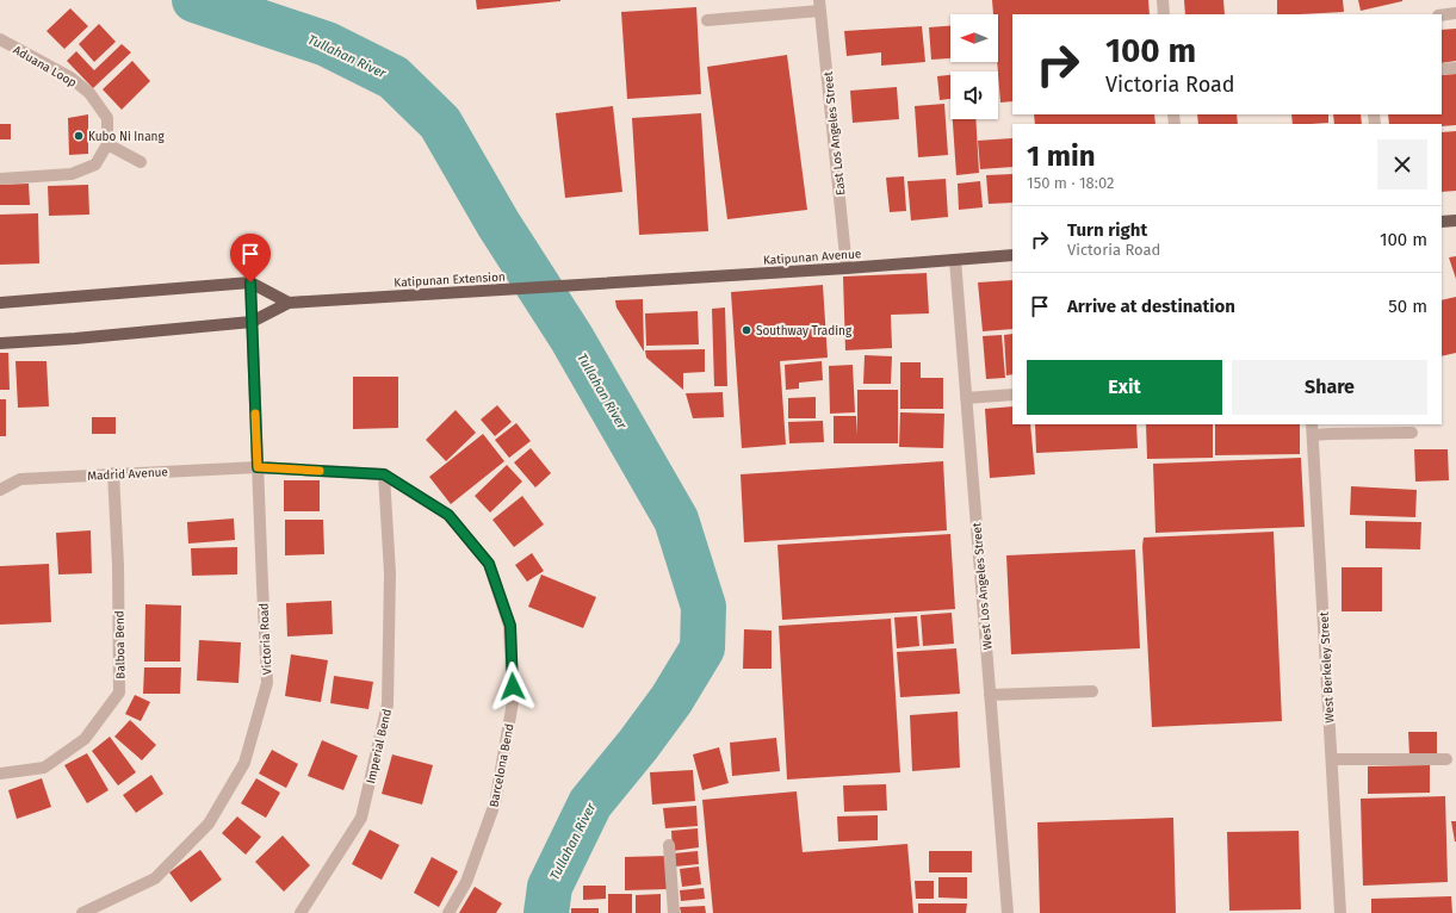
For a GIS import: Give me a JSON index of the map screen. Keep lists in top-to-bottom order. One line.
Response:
{"streets":{"main road":["Katipunan Avenue","Katipunan Extension"],"street":["Aduana Loop","East Los Angeles Street","Madrid Avenue","West Los Angeles Street","Victoria Road","Balboa Bend","West Berkeley Street","Imperial Bend","Barcelona Bend"]},"crossings":[["East Los Angeles Street","Katipunan Avenue"],["Katipunan Avenue","Katipunan Extension"],["Katipunan Avenue","West Los Angeles Street"],["Katipunan Extension","Victoria Road"],["Madrid Avenue","Victoria Road"],["Madrid Avenue","Balboa Bend"],["Madrid Avenue","Barcelona Bend"],["Victoria Road","Barcelona Bend"],["Imperial Bend","Barcelona Bend"]],"water":["Tullahan River"],"places":["Kubo Ni Inang","Southway Trading"],"north":"left","page":{"turn":["100 m","Victoria Road"],"heading":["1 min","150 m · 18:02"],"list":[{"name":"Turn right","note":"Victoria Road","value":"100 m"},{"name":"Arrive at destination","value":"50 m"}],"buttons":["Exit","Share"]}}
